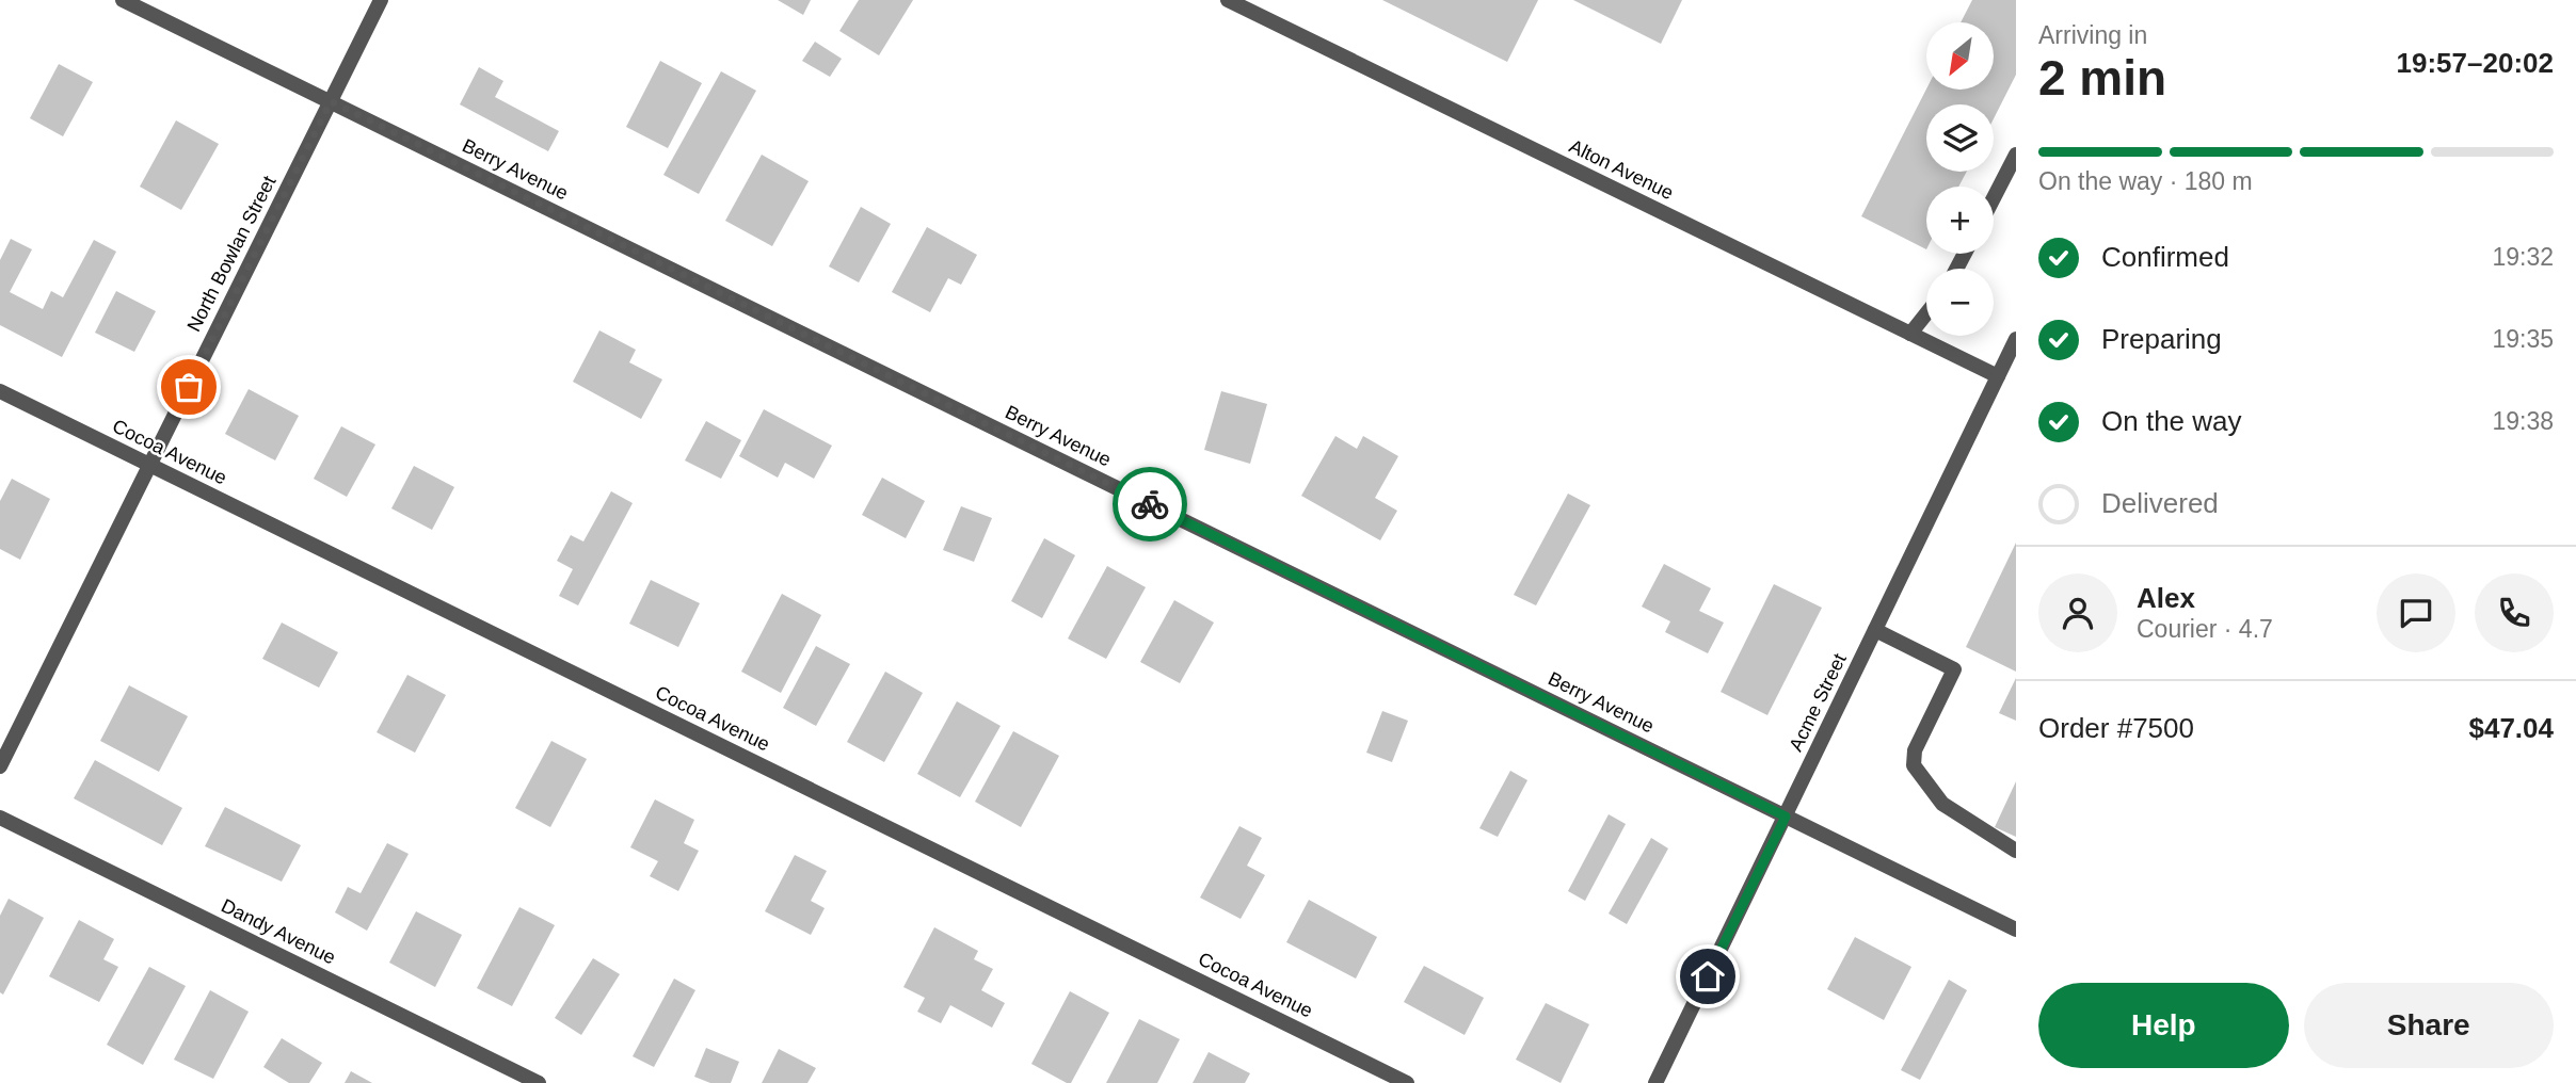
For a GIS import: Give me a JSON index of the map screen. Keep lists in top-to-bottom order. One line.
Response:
{"streets":{"street":["Berry Avenue","Alton Avenue","North Bowlan Street","Cocoa Avenue","Acme Street","Dandy Avenue"]},"crossings":[["Berry Avenue","North Bowlan Street"],["Berry Avenue","Acme Street"],["Alton Avenue","Acme Street"],["North Bowlan Street","Cocoa Avenue"]],"north":"bottom left","page":{"heading":["2 min","Arriving in","19:57–20:02"],"panel":["Alex","Courier · 4.7","Order #7500","$47.04"],"map_buttons":["+","−"],"bar":"On the way · 180 m","list":[["Confirmed","19:32"],["Preparing","19:35"],["On the way","19:38"],"Delivered"],"buttons":["Help","Share"]}}
